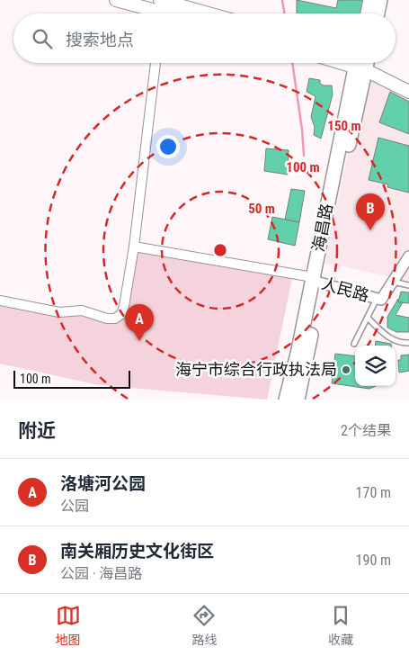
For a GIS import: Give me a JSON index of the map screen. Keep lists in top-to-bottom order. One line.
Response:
{"streets":{"main road":["海昌路"],"street":["人民路"]},"crossings":[["海昌路","人民路"]],"places":["海宁市综合行政执法局"],"scale_bar":"100 m","page":{"search":"搜索地点","pins":["B","A"],"scale":"100 m","heading":["附近","2个结果"],"list":[{"mark":"A","name":"洛塘河公园","note":"公园","value":"170 m"},{"mark":"B","name":"南关厢历史文化街区","note":"公园 · 海昌路","value":"190 m"}],"nav":["地图","路线","收藏"]},"rings":["150 m","100 m","50 m"]}
